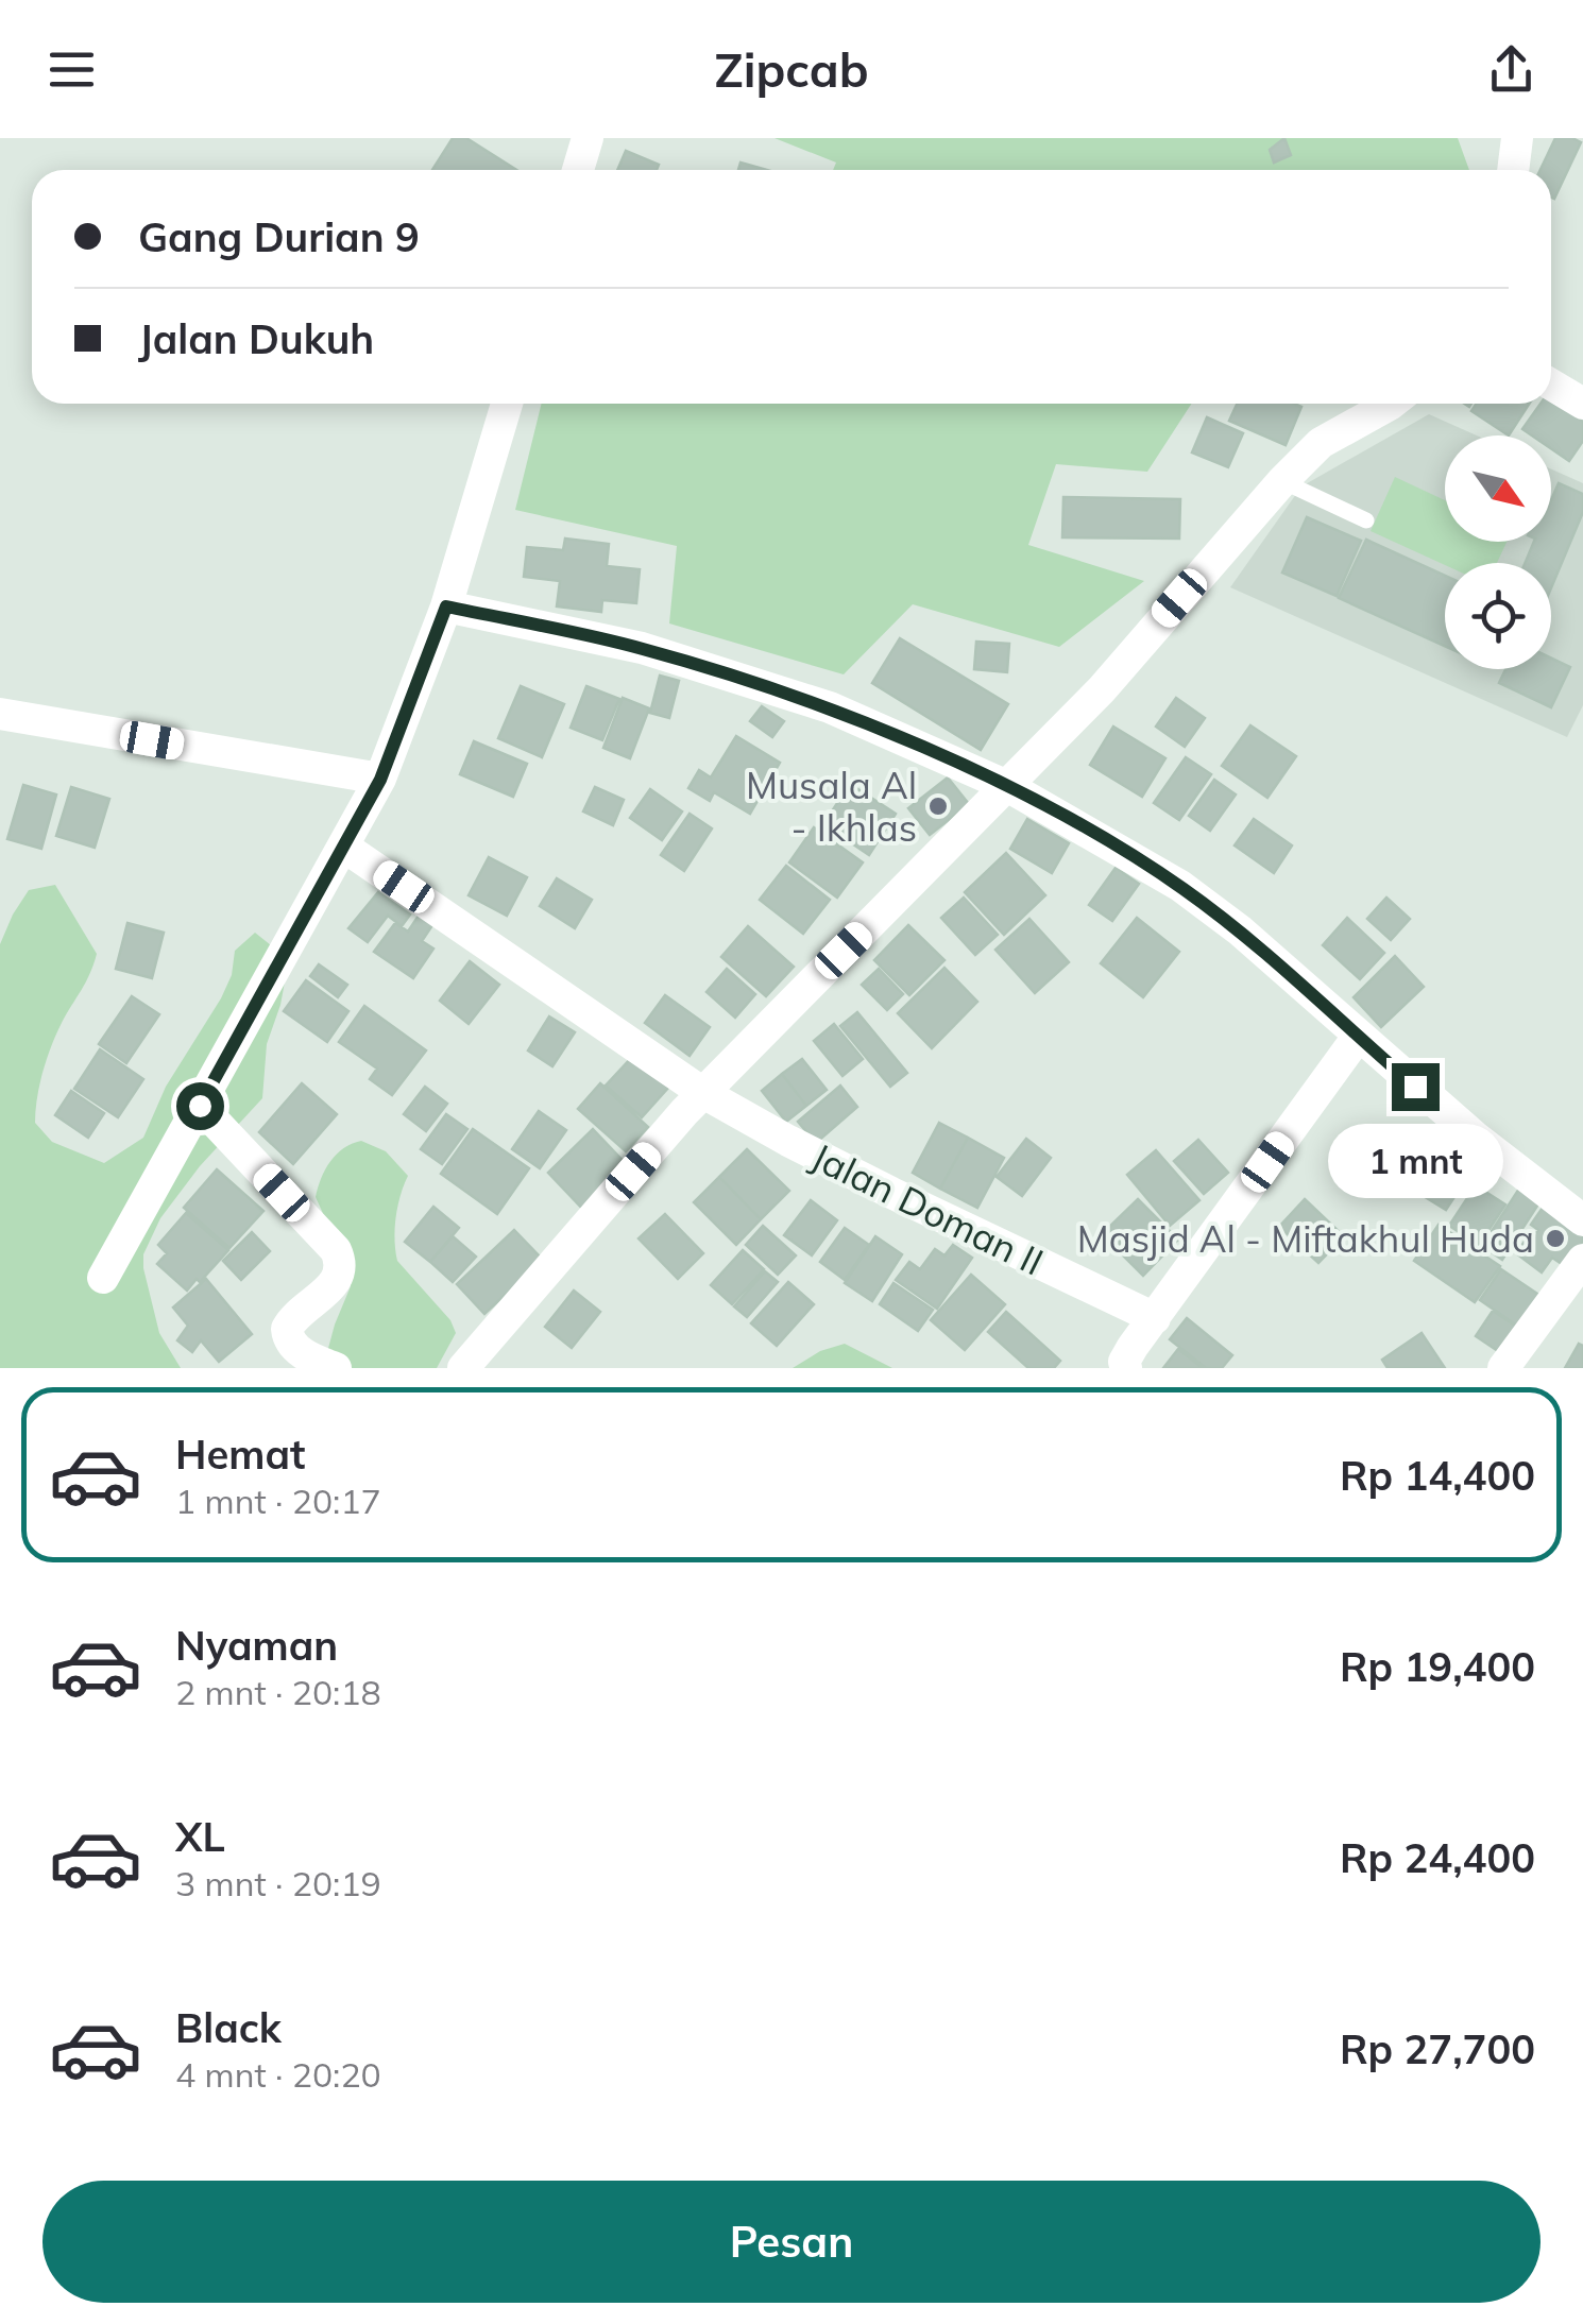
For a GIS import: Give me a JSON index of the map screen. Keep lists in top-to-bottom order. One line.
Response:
{"streets":{"street":["Jalan Doman II"]},"places":["Musala Al - Ikhlas","Masjid Al - Miftakhul Huda"],"north":"bottom right","page":{"header":"Zipcab","banner":["Gang Durian 9","Jalan Dukuh"],"bubble":"1 mnt","list":[{"name":"Hemat","note":"1 mnt · 20:17","value":"Rp 14,400"},{"name":"Nyaman","note":"2 mnt · 20:18","value":"Rp 19,400"},{"name":"XL","note":"3 mnt · 20:19","value":"Rp 24,400"},{"name":"Black","note":"4 mnt · 20:20","value":"Rp 27,700"}],"buttons":"Pesan"}}
